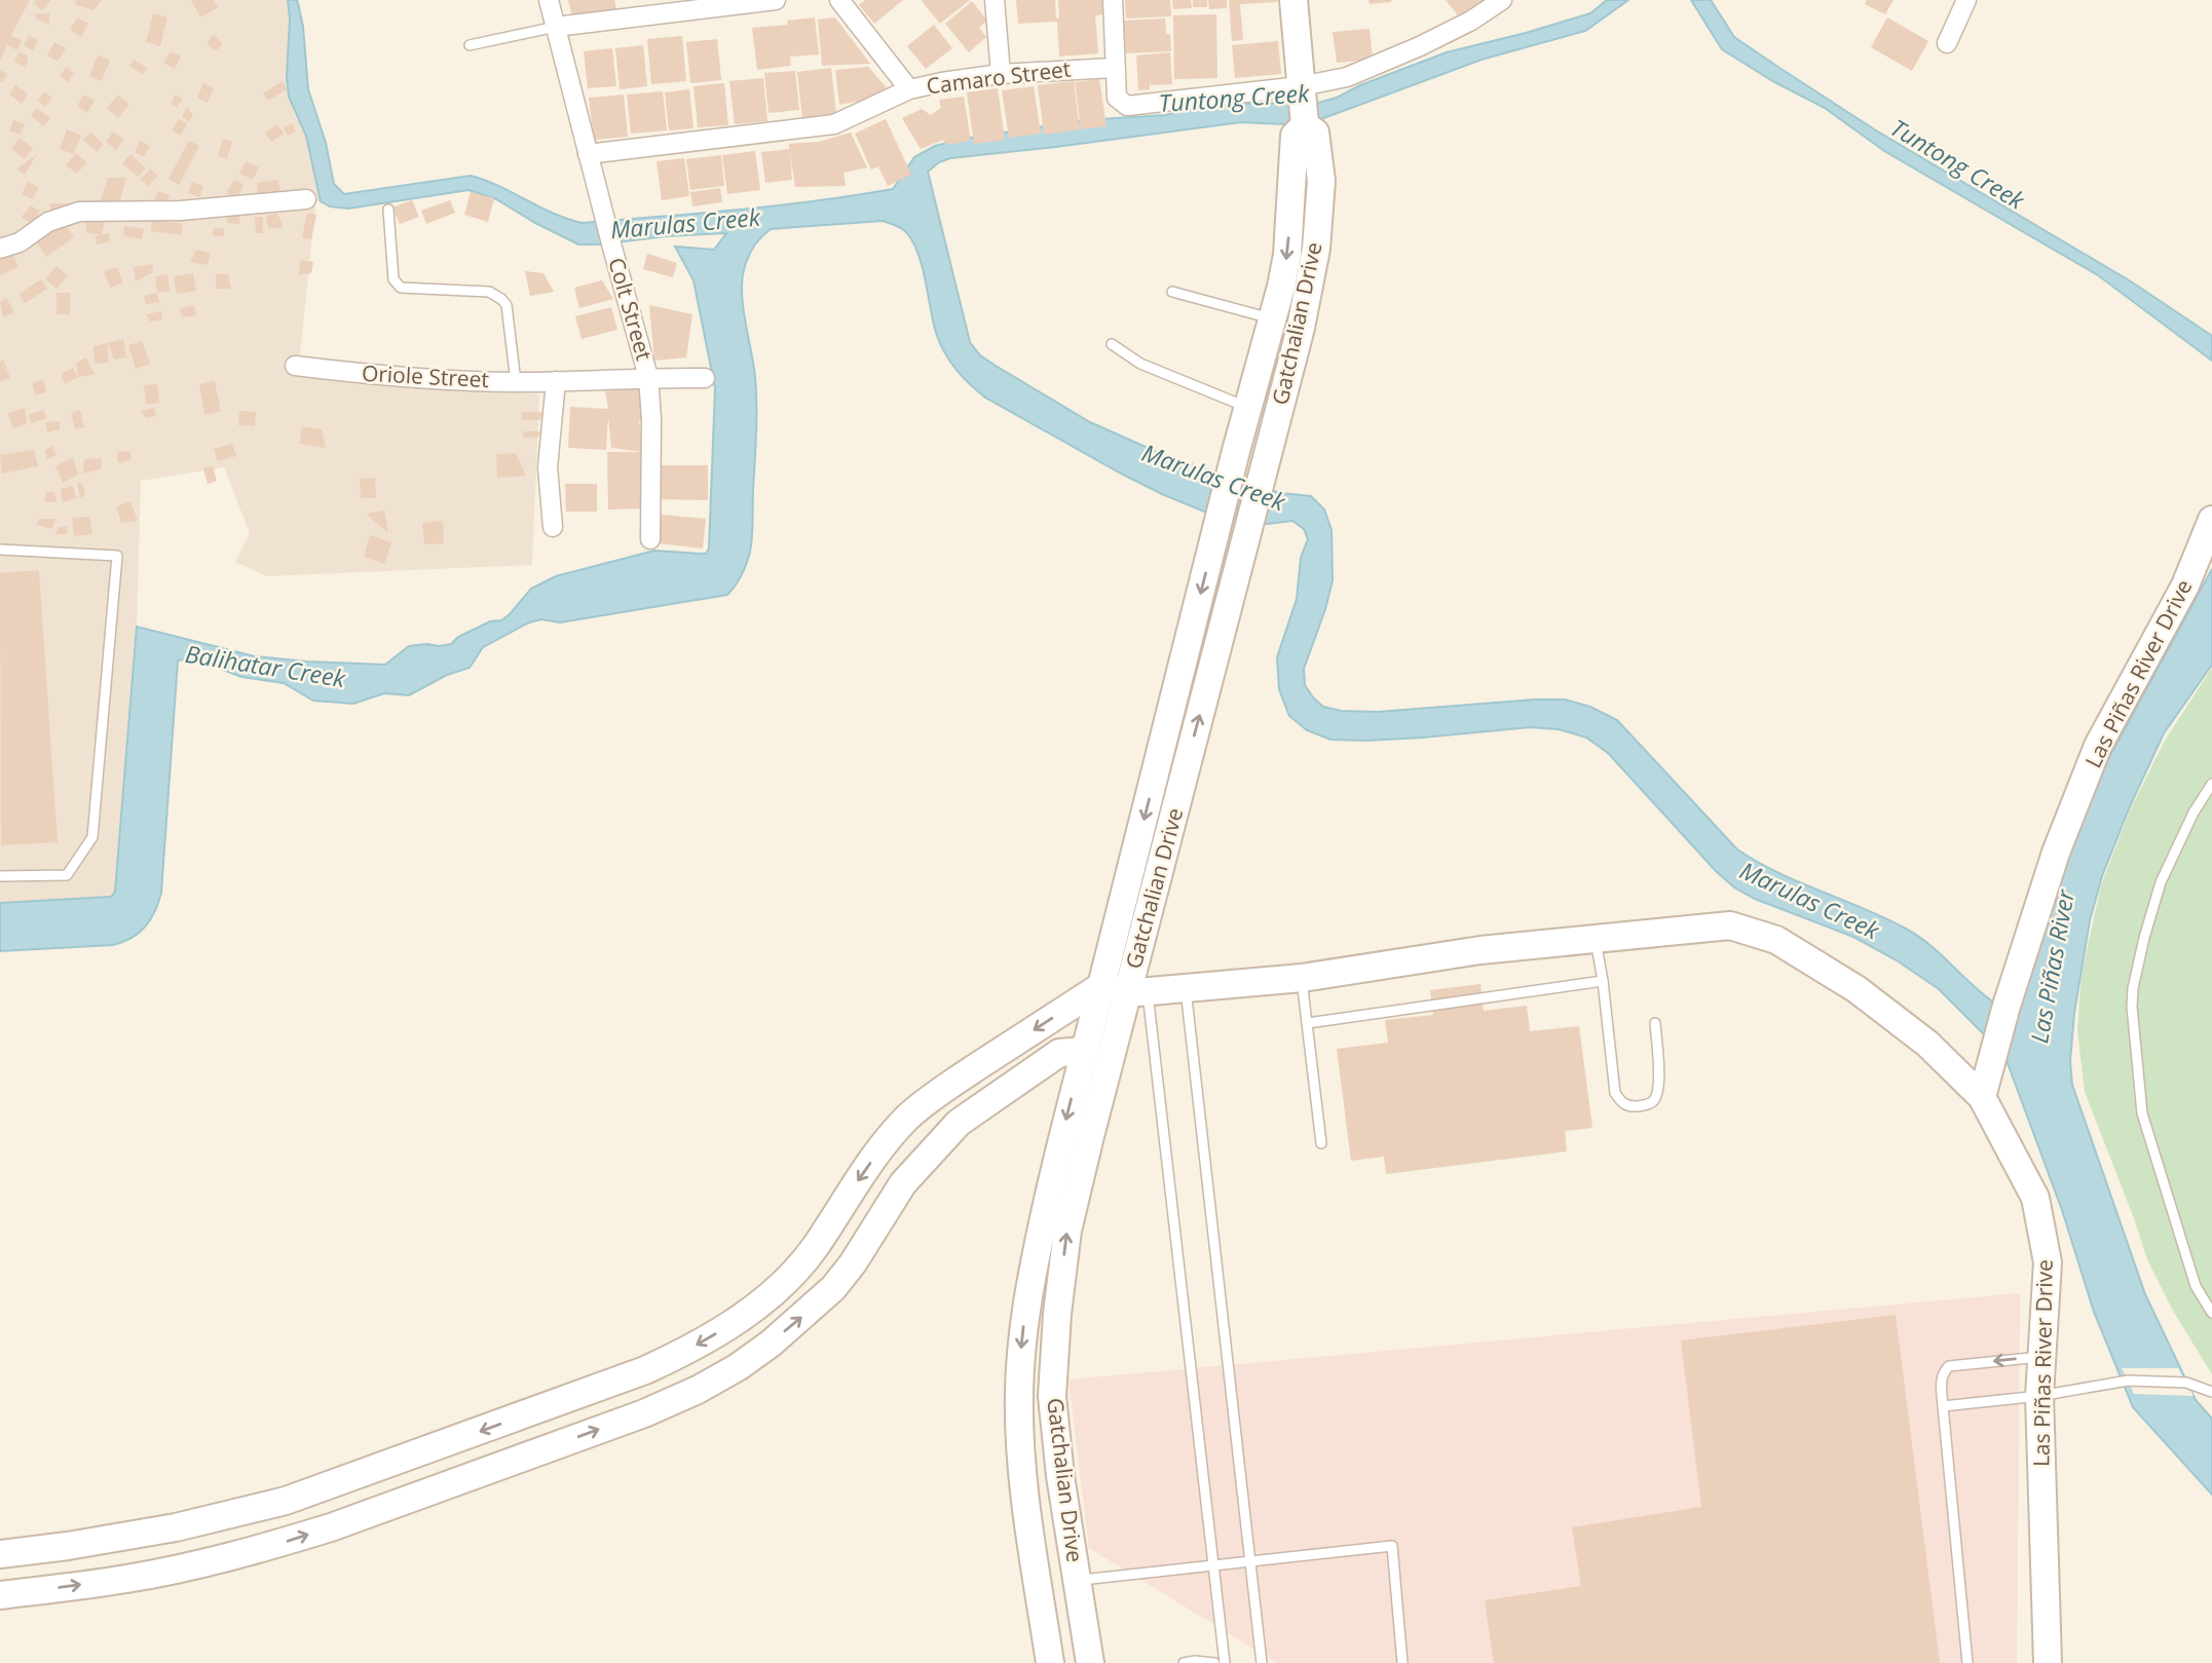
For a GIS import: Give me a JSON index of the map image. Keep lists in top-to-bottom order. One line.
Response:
{"streets":{"street":["Camaro Street","Colt Street","Gatchalian Drive","Oriole Street","Las Piñas River Drive"]},"crossings":[["Camaro Street","Colt Street"],["Colt Street","Oriole Street"]],"water":["Tuntong Creek","Marulas Creek","Balihatar Creek","Las Piñas River"]}
